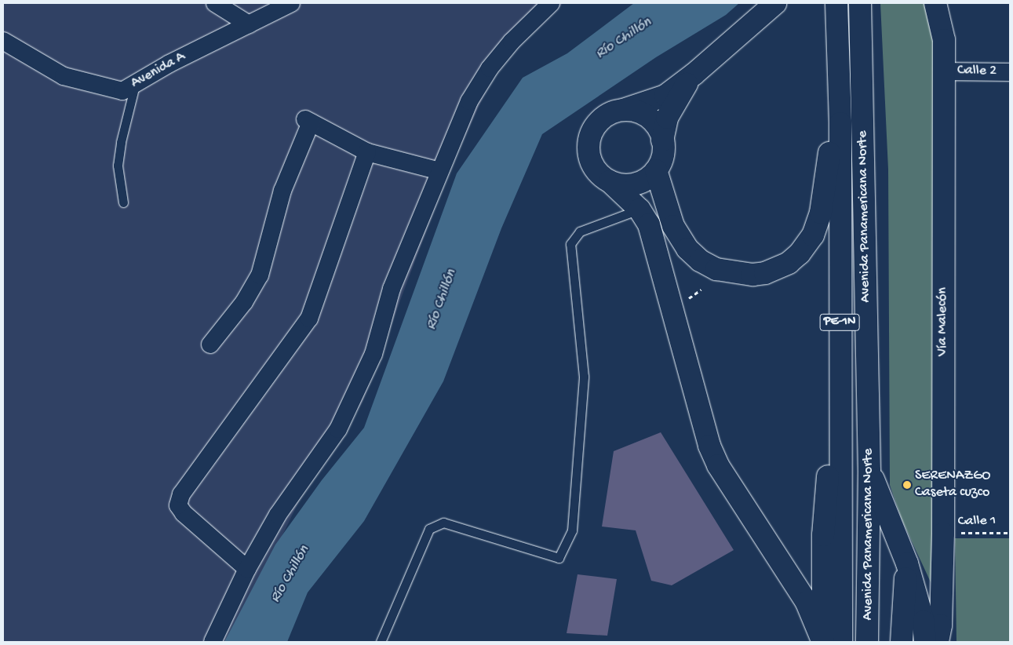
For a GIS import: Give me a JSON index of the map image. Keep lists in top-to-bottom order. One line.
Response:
{"streets":{"main road":["Avenida Panamericana Norte","Vía Malecón","PE-1N"],"street":["Avenida A","Calle 2"],"path":["Calle 1"]},"crossings":[["Calle 2","Vía Malecón"],["Vía Malecón","Calle 1"]],"water":["Río Chillón"],"places":["SERENAZGO Caseta cuzco"]}
